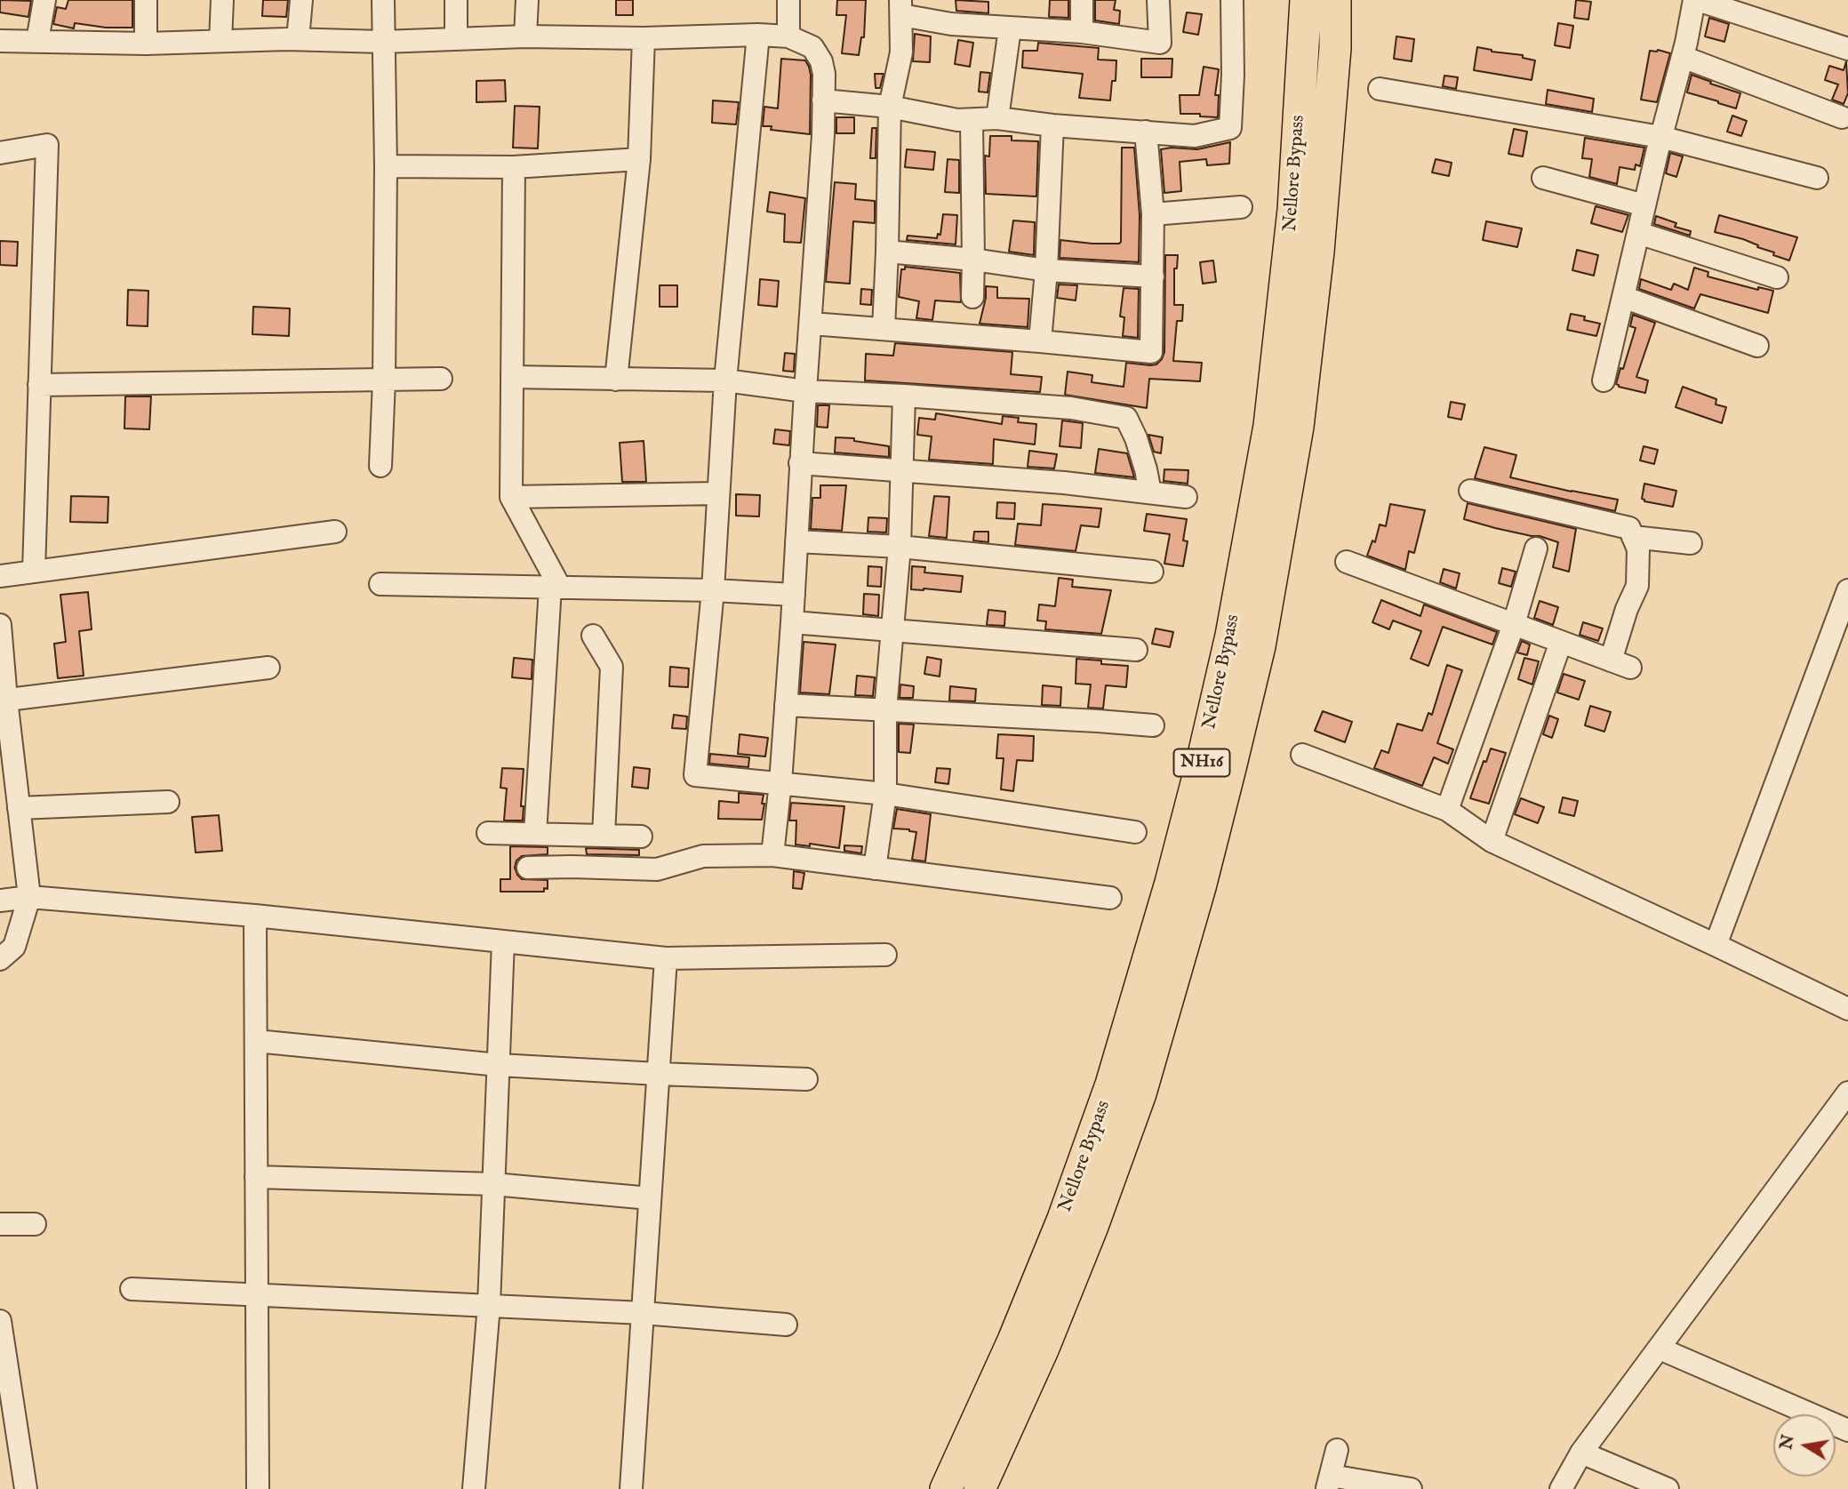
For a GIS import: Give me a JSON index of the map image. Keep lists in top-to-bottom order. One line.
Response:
{"streets":{"highway":["Nellore Bypass","NH16"]},"north":"left"}
